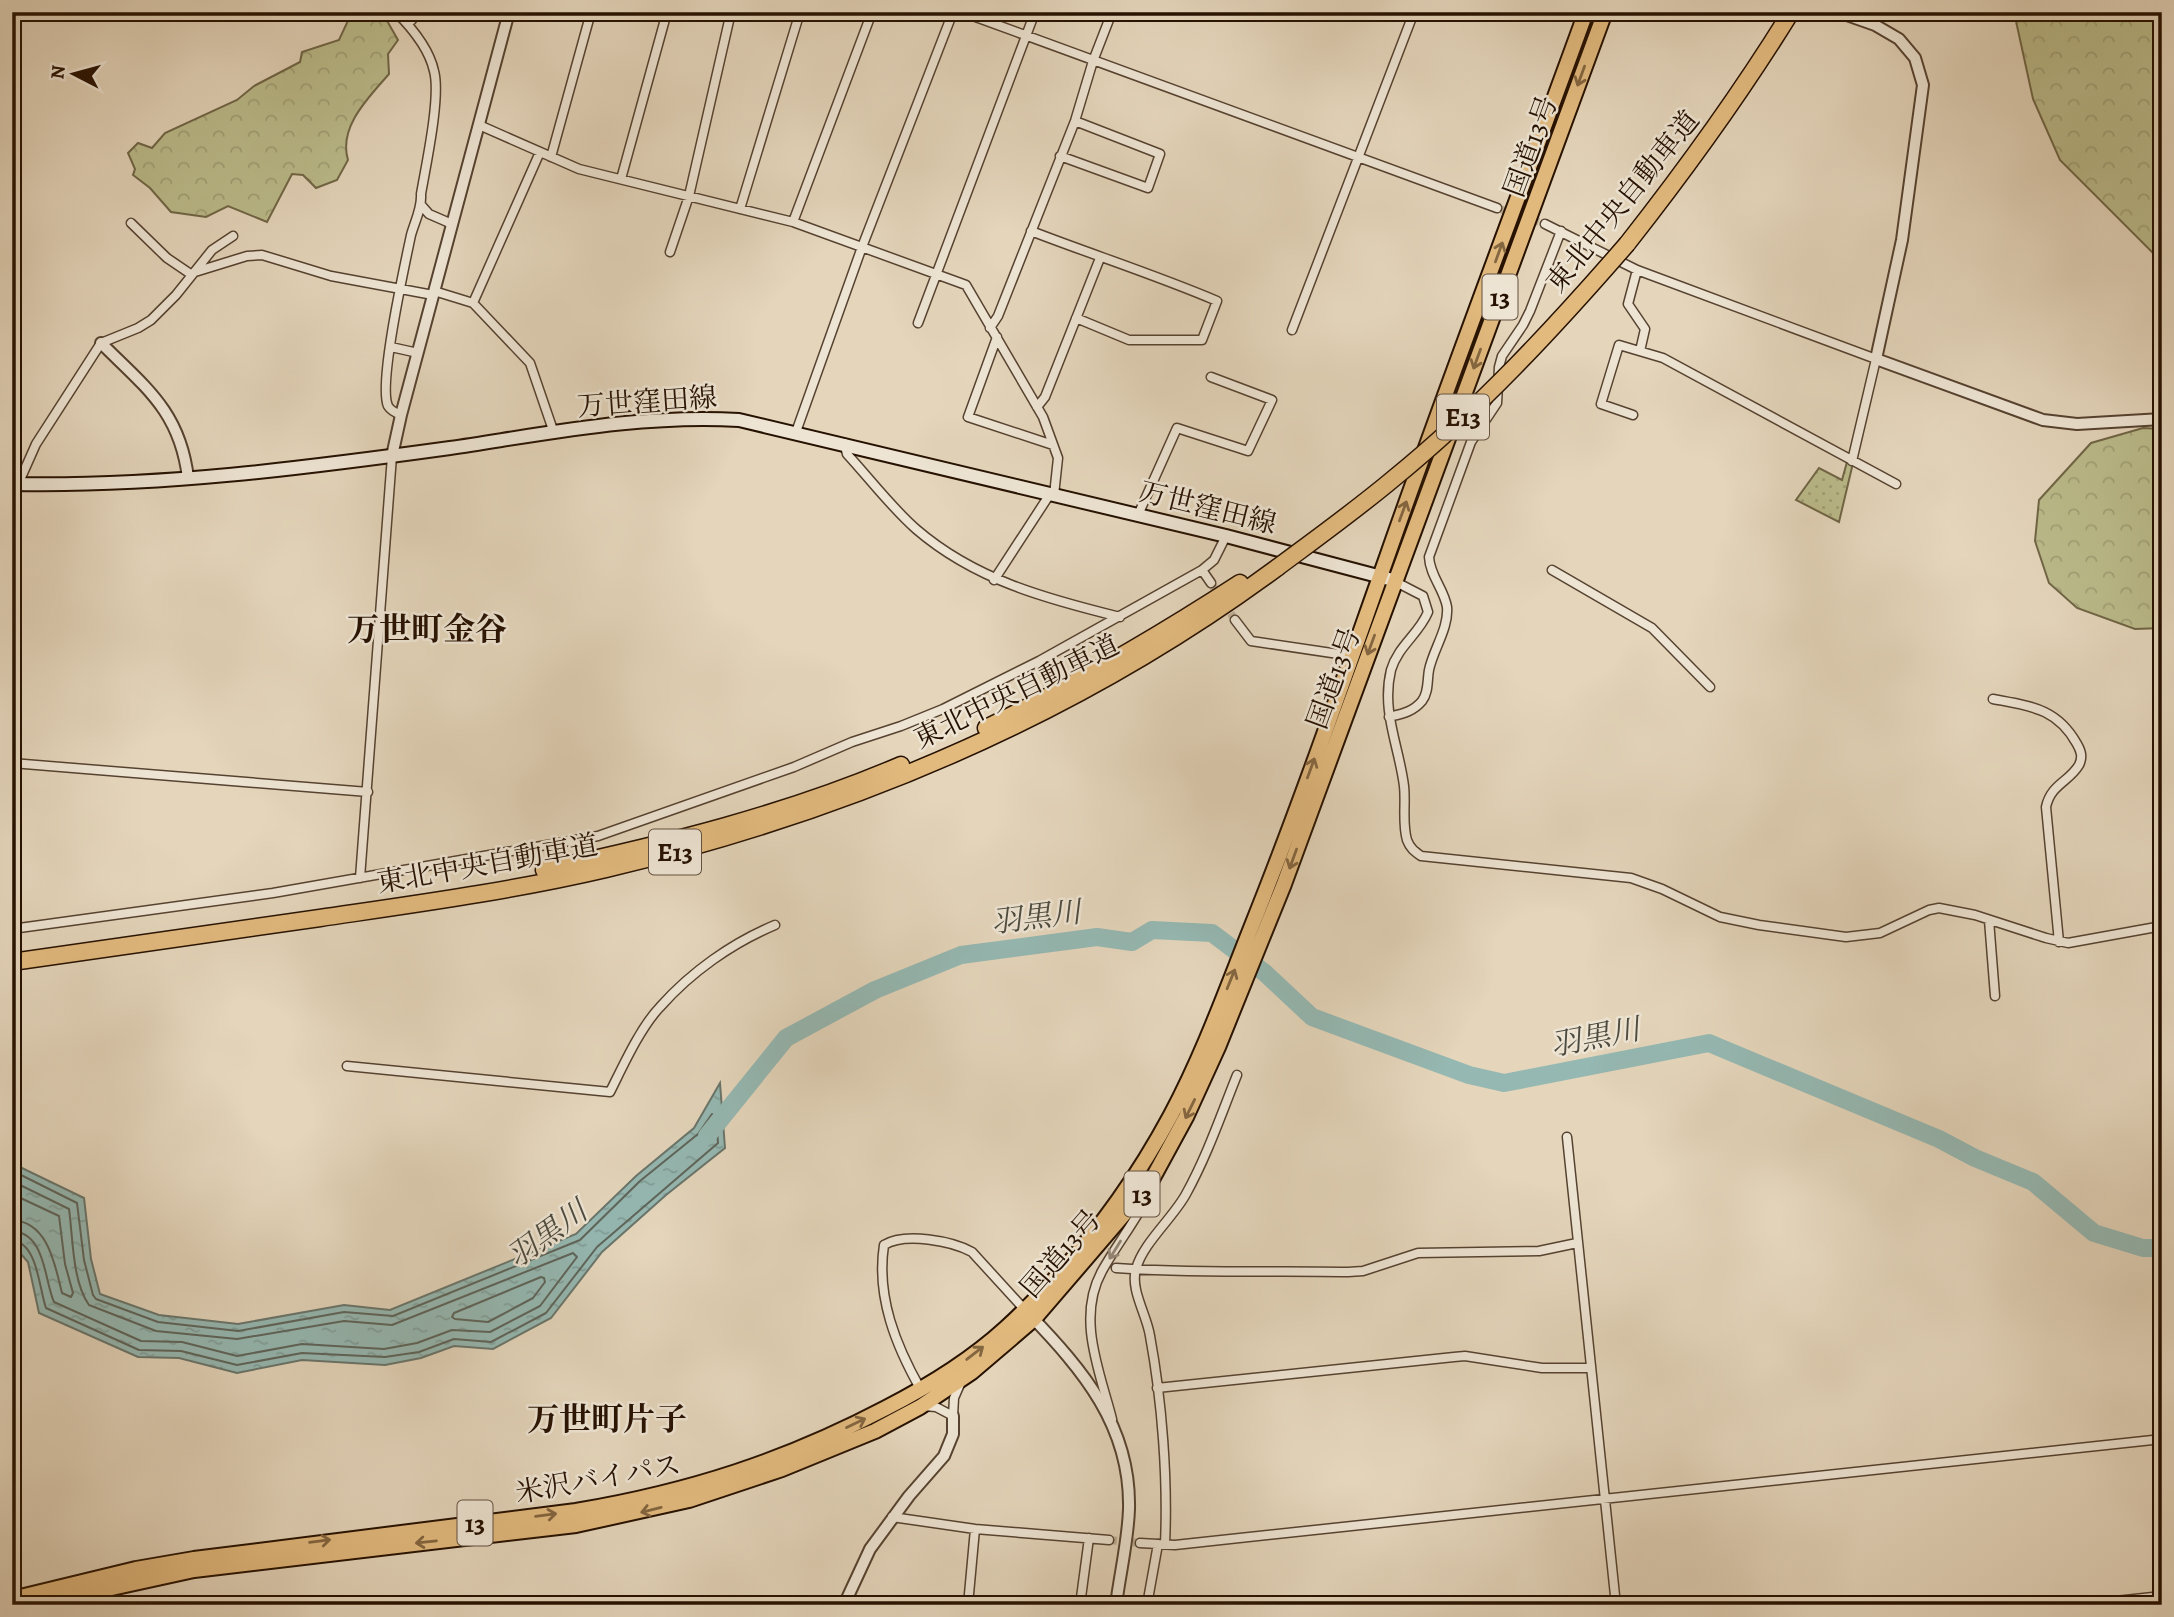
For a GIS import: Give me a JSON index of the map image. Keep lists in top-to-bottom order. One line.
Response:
{"streets":{"highway":["国道13号","東北中央自動車道","13","E13","米沢バイパス"],"main road":["万世窪田線"]},"crossings":[["国道13号","万世窪田線"],["国道13号","米沢バイパス"]],"districts":["万世町金谷","万世町片子"],"water":["羽黒川"],"north":"left"}
